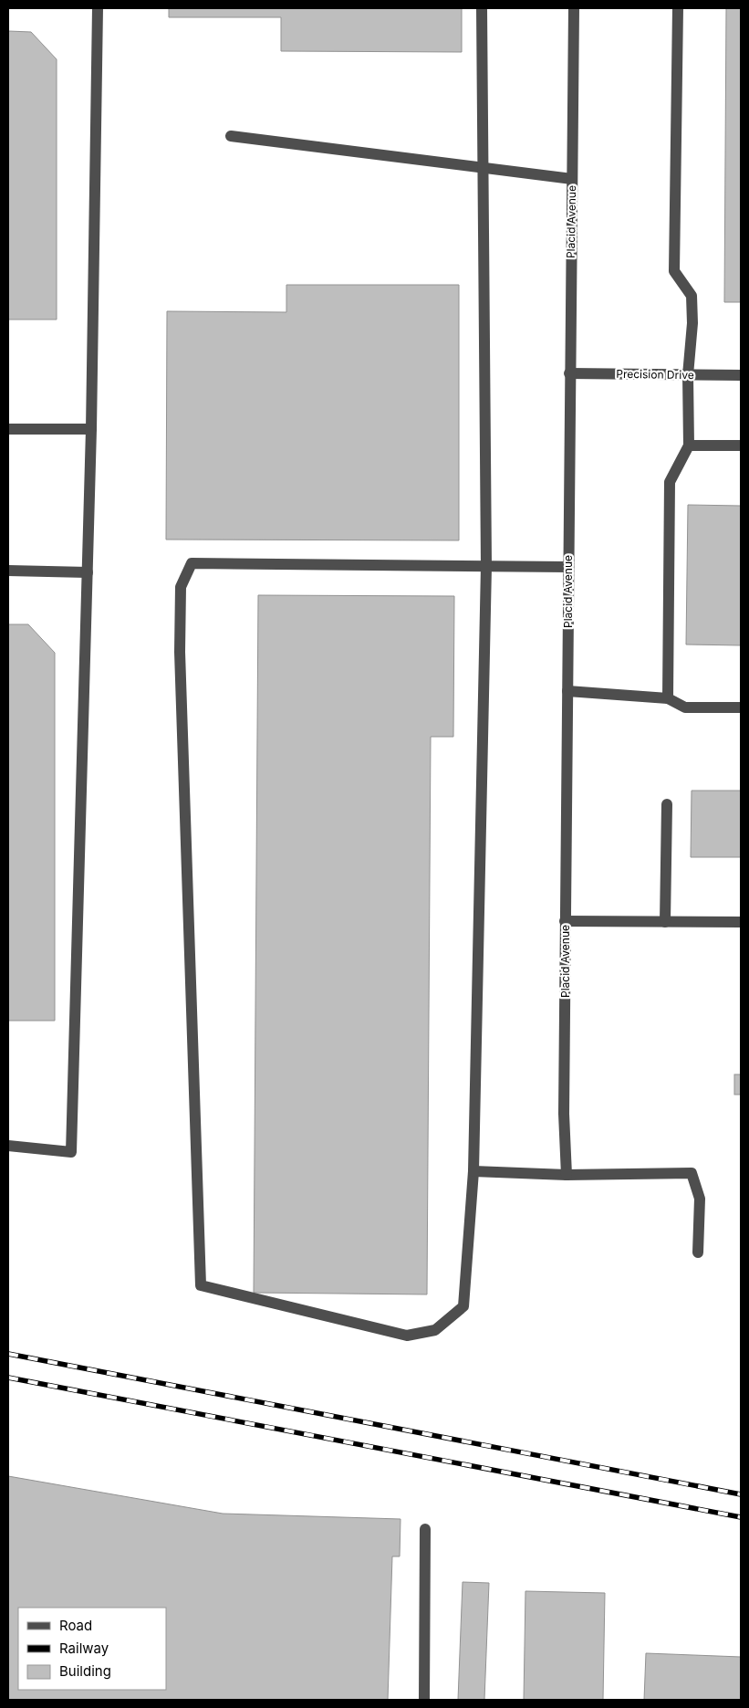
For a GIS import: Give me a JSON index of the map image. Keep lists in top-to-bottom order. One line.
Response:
{"streets":{"street":["Placid Avenue","Precision Drive"]},"crossings":[["Placid Avenue","Precision Drive"]],"legend":["Road","Railway","Building"]}
